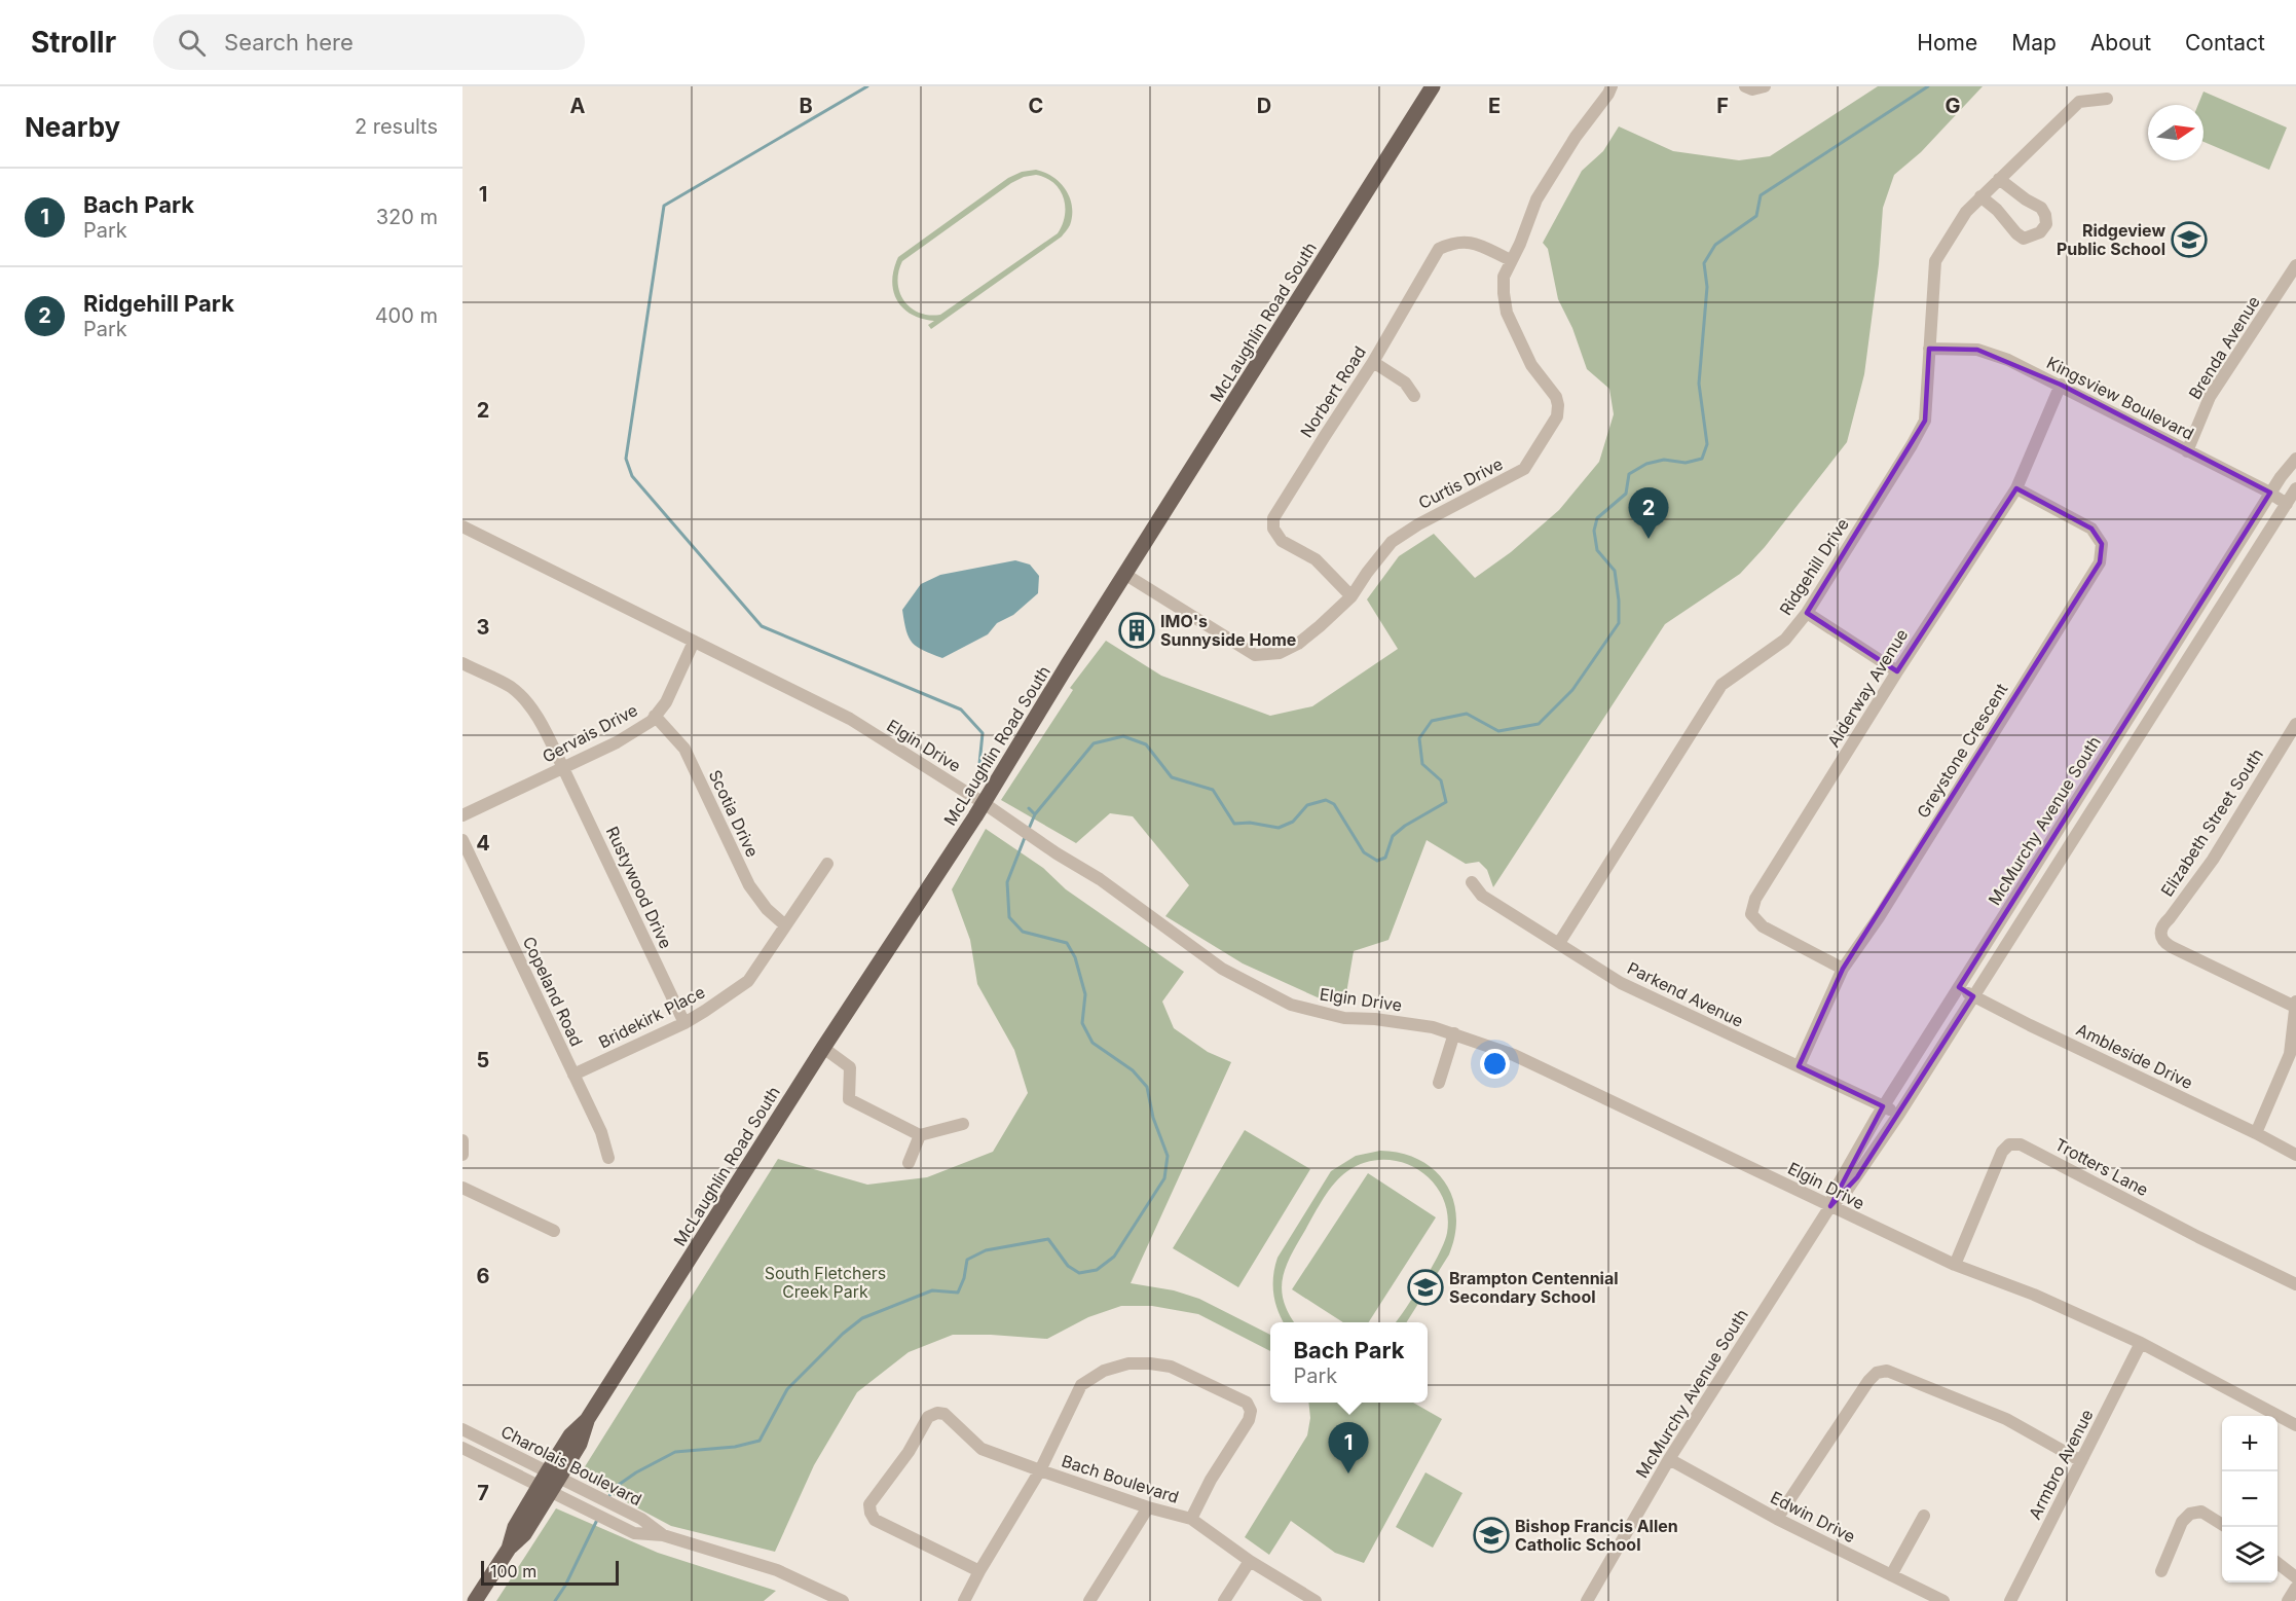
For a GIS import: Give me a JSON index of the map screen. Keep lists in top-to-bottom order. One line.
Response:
{"streets":{"main road":["McLaughlin Road South"],"street":["Brenda Avenue","Norbert Road","Kingsview Boulevard","Curtis Drive","Ridgehill Drive","Alderway Avenue","Gervais Drive","Elgin Drive","Greystone Crescent","Scotia Drive","McMurchy Avenue South","Elizabeth Street South","Rustywood Drive","Copeland Road","Parkend Avenue","Bridekirk Place","Ambleside Drive","Trotters Lane","Armbro Avenue","Charolais Boulevard","Bach Boulevard","Edwin Drive"]},"crossings":[["McLaughlin Road South","Curtis Drive"],["McLaughlin Road South","Elgin Drive"],["McLaughlin Road South","Charolais Boulevard"],["Brenda Avenue","Kingsview Boulevard"],["Norbert Road","Curtis Drive"],["Kingsview Boulevard","Ridgehill Drive"],["Kingsview Boulevard","Alderway Avenue"],["Kingsview Boulevard","McMurchy Avenue South"],["Ridgehill Drive","Parkend Avenue"],["Alderway Avenue","Greystone Crescent"],["Gervais Drive","Elgin Drive"],["Gervais Drive","Scotia Drive"],["Gervais Drive","Rustywood Drive"],["Elgin Drive","McMurchy Avenue South"],["Elgin Drive","Trotters Lane"],["Elgin Drive","Armbro Avenue"],["Greystone Crescent","Parkend Avenue"],["Scotia Drive","Bridekirk Place"],["McMurchy Avenue South","Parkend Avenue"],["McMurchy Avenue South","Ambleside Drive"],["McMurchy Avenue South","Edwin Drive"],["Rustywood Drive","Bridekirk Place"],["Copeland Road","Bridekirk Place"]],"parks":["South Fletchers Creek Park"],"places":{"school or university":["Ridgeview Public School","Brampton Centennial Secondary School","Bishop Francis Allen Catholic School"],"building":["IMO's Sunnyside Home"]},"scale_bar":"100 m","north":"right","page":{"header":"Strollr","search":"Search here","nav":["Home","Map","About","Contact"],"heading":["Nearby","2 results"],"list":[{"mark":"1","name":"Bach Park","note":"Park","value":"320 m"},{"mark":"2","name":"Ridgehill Park","note":"Park","value":"400 m"}],"pins":["2","1"],"popup":["Bach Park","Park"],"map_buttons":["+","−"],"scale":"100 m"},"grid":{"columns":["A","B","C","D","E","F","G"],"rows":["1","2","3","4","5","6","7"]}}
